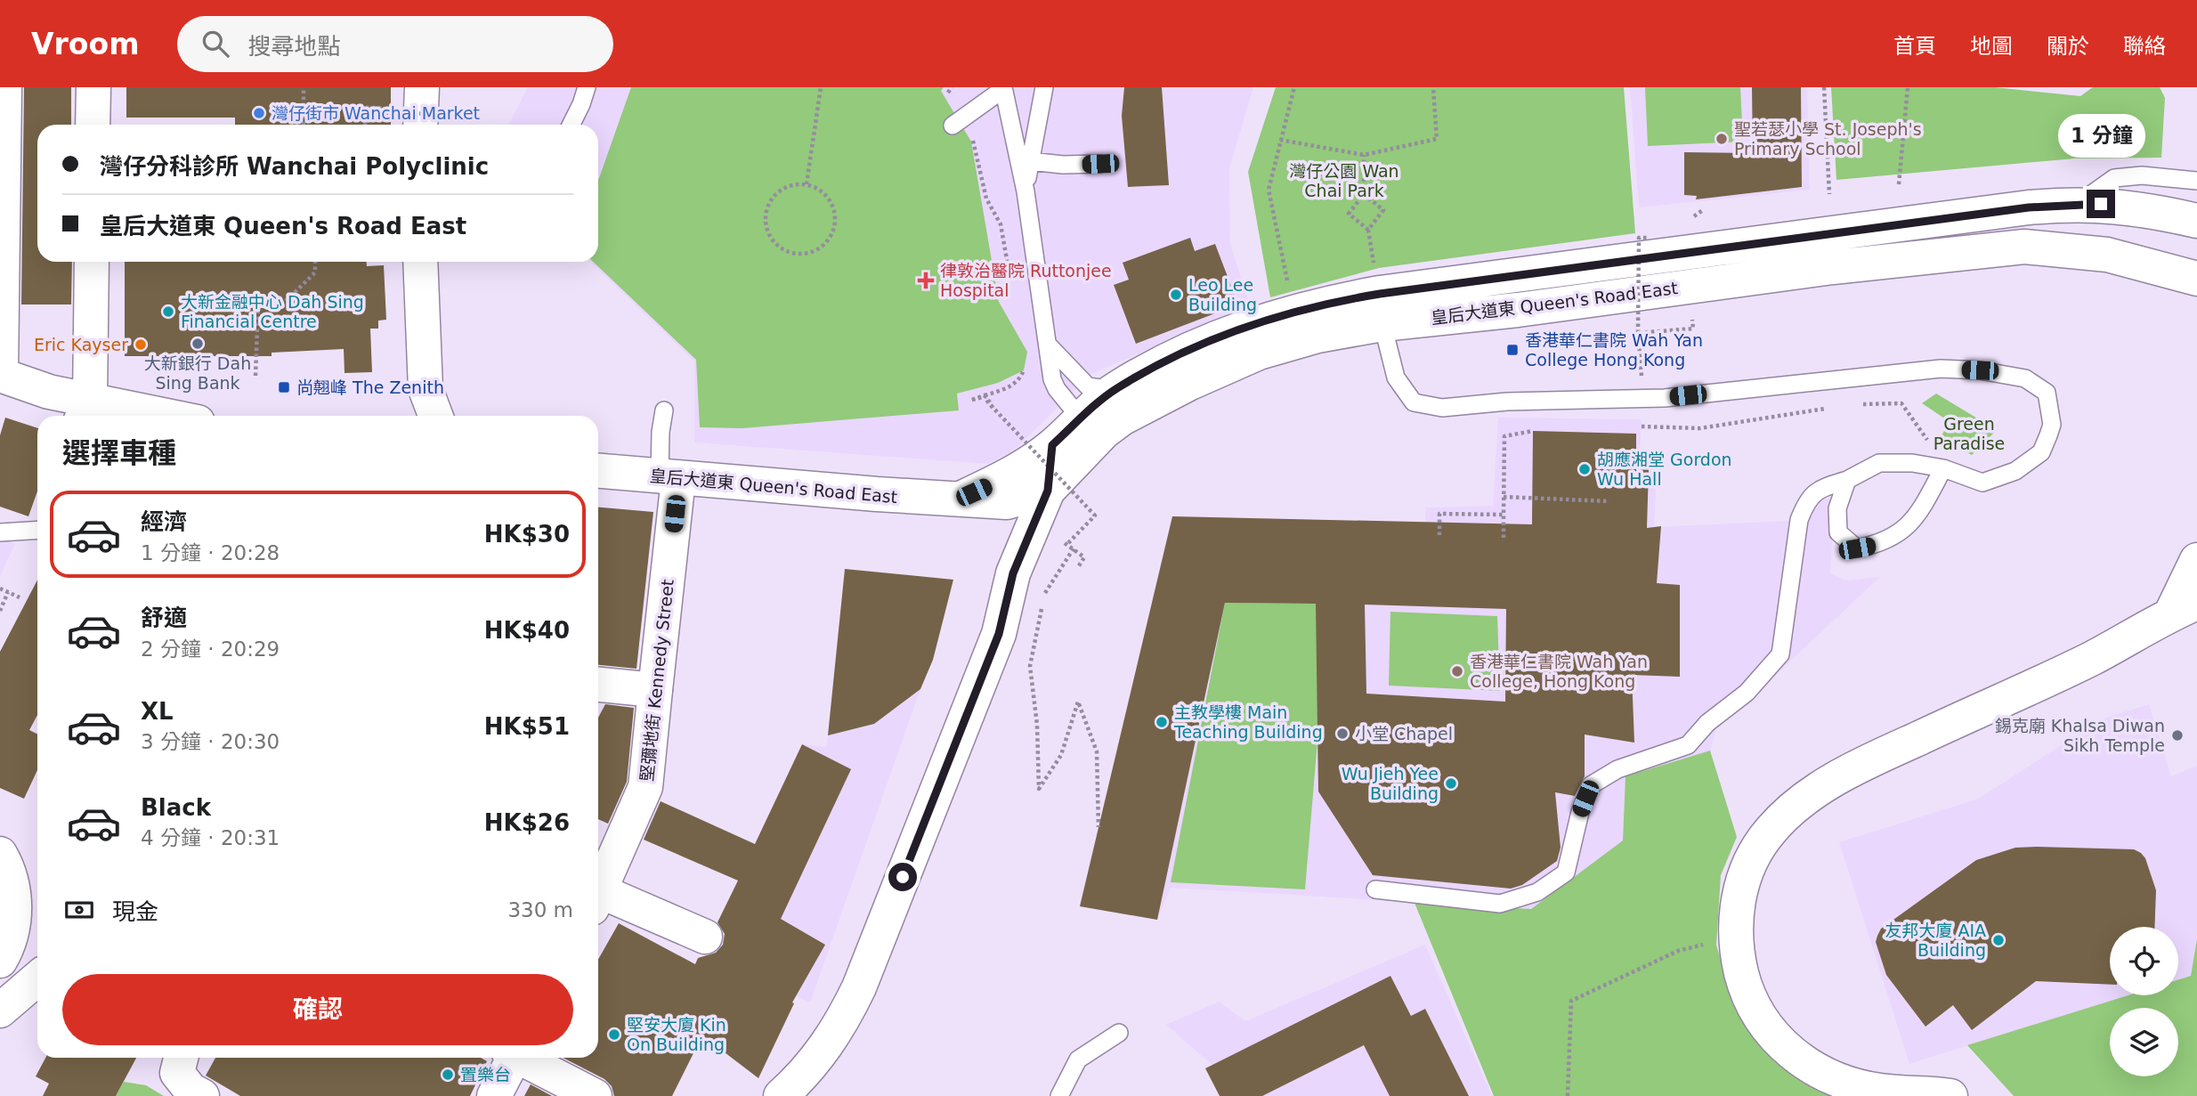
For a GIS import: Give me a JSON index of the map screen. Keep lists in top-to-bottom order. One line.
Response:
{"streets":{"main road":["皇后大道東 Queen's Road East","堅彌地街 Kennedy Street"]},"crossings":[["皇后大道東 Queen's Road East","堅彌地街 Kennedy Street"]],"parks":["灣仔公園 Wan Chai Park","Green Paradise"],"places":{"other":["灣仔街市 Wanchai Market","聖若瑟小學 St. Joseph's Primary School","Leo Lee Building","大新金融中心 Dah Sing Financial Centre","大新銀行 Dah Sing Bank","Eric Kayser","胡應湘堂 Gordon Wu Hall","香港華仁書院 Wah Yan College, Hong Kong","主教學樓 Main Teaching Building","小堂 Chapel","錫克廟 Khalsa Diwan Sikh Temple","Wu Jieh Yee Building","友邦大廈 AIA Building","堅安大廈 Kin On Building","置樂台"],"health":["律敦治醫院 Ruttonjee Hospital"],"transit":["香港華仁書院 Wah Yan College Hong Kong","尚翹峰 The Zenith"]},"page":{"header":"Vroom","search":"搜尋地點","nav":["首頁","地圖","關於","聯絡"],"bubble":"1 分鐘","banner":["灣仔分科診所 Wanchai Polyclinic","皇后大道東 Queen's Road East"],"heading":"選擇車種","list":[{"name":"經濟","note":"1 分鐘 · 20:28","value":"HK$30"},{"name":"舒適","note":"2 分鐘 · 20:29","value":"HK$40"},{"name":"XL","note":"3 分鐘 · 20:30","value":"HK$51"},{"name":"Black","note":"4 分鐘 · 20:31","value":"HK$26"}],"pay":["現金","330 m"],"buttons":"確認"}}
